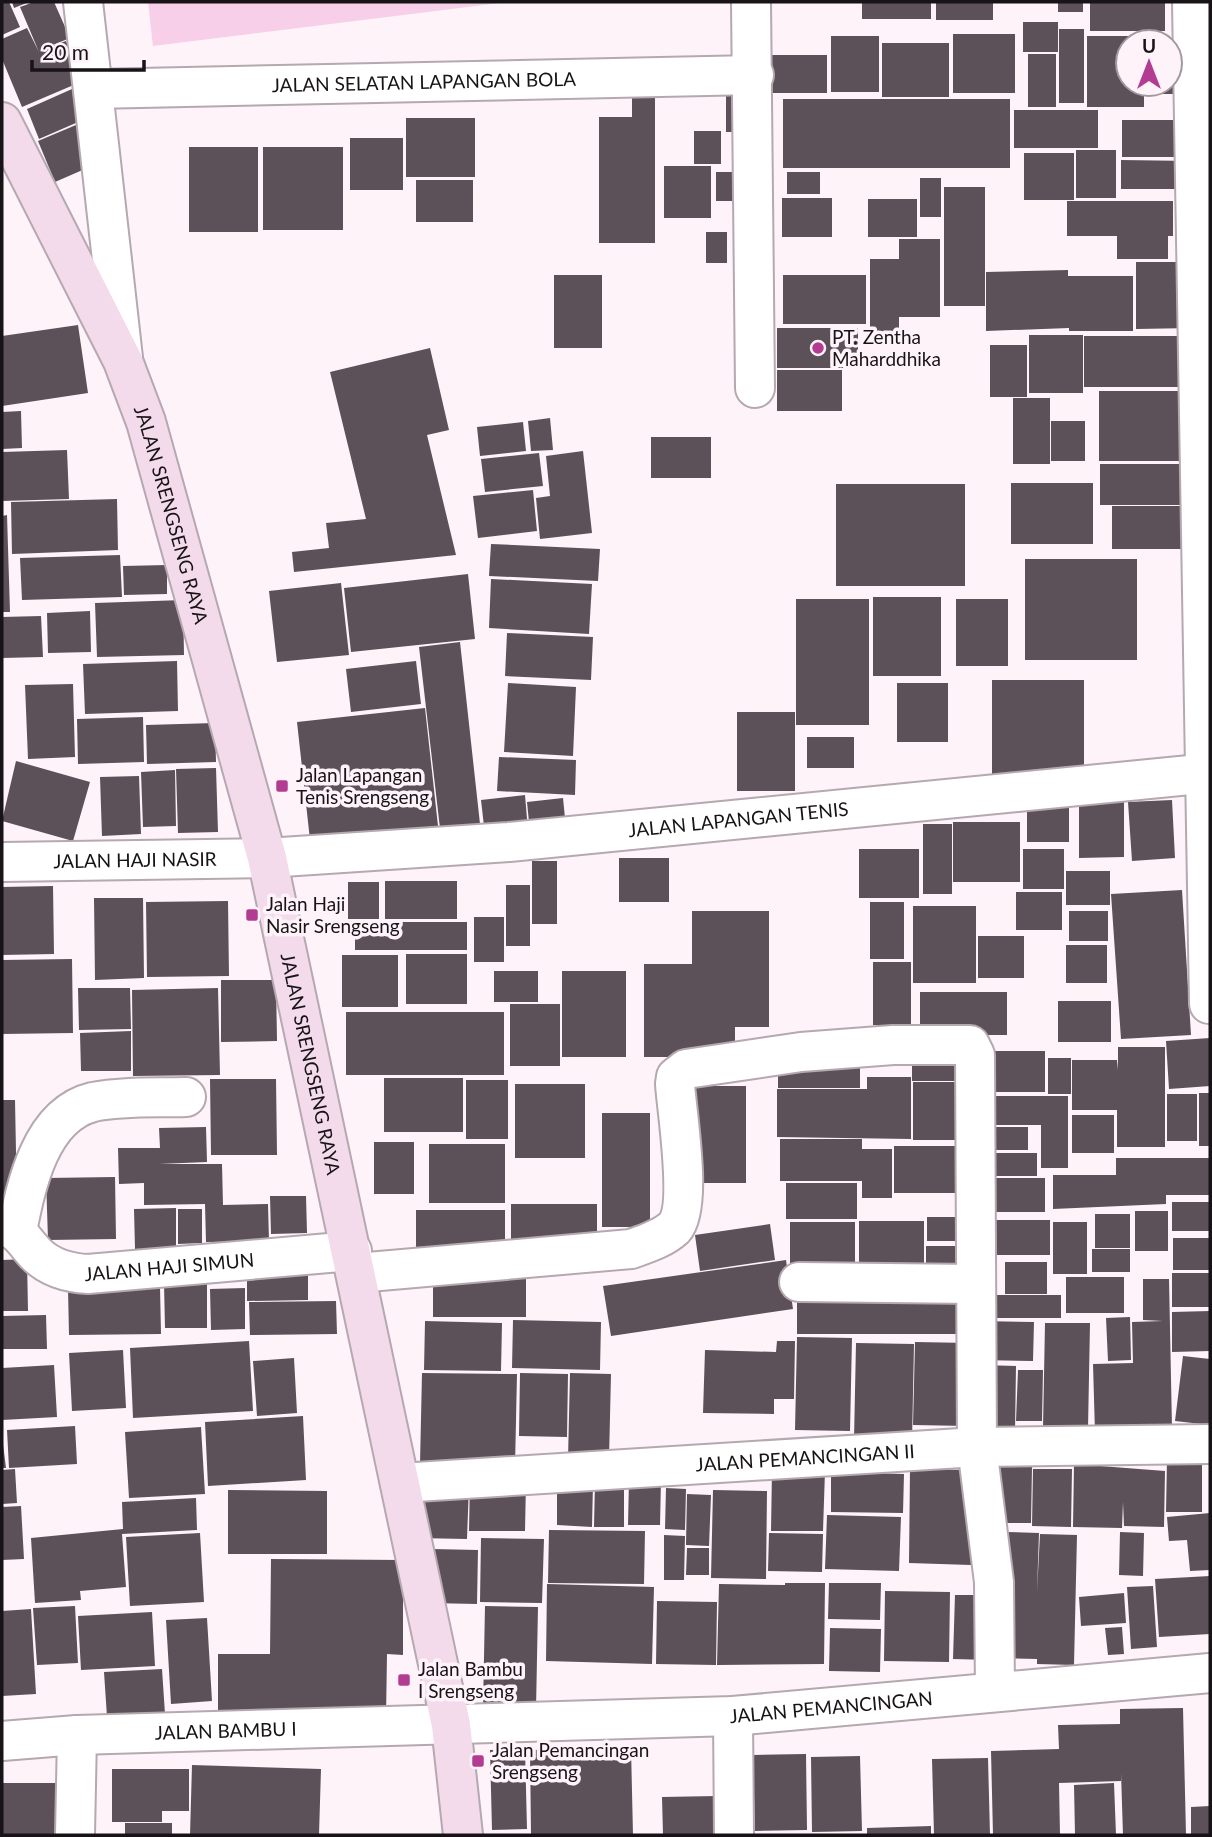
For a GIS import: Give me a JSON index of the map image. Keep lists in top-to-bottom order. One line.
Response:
{"streets":{"main road":["JALAN SRENGSENG RAYA"],"street":["JALAN SELATAN LAPANGAN BOLA","JALAN LAPANGAN TENIS","JALAN HAJI NASIR","JALAN HAJI SIMUN","JALAN PEMANCINGAN II","JALAN PEMANCINGAN","JALAN BAMBU I"]},"crossings":[["JALAN SRENGSENG RAYA","JALAN LAPANGAN TENIS"],["JALAN SRENGSENG RAYA","JALAN HAJI NASIR"],["JALAN SRENGSENG RAYA","JALAN HAJI SIMUN"],["JALAN SRENGSENG RAYA","JALAN PEMANCINGAN II"],["JALAN SRENGSENG RAYA","JALAN PEMANCINGAN"],["JALAN SRENGSENG RAYA","JALAN BAMBU I"],["JALAN LAPANGAN TENIS","JALAN HAJI NASIR"],["JALAN PEMANCINGAN","JALAN BAMBU I"]],"places":{"other":["PT. Zentha Maharddhika"],"transit":["Jalan Lapangan Tenis Srengseng","Jalan Haji Nasir Srengseng","Jalan Bambu I Srengseng","Jalan Pemancingan Srengseng"]},"scale_bar":"20 m","north":"top"}
